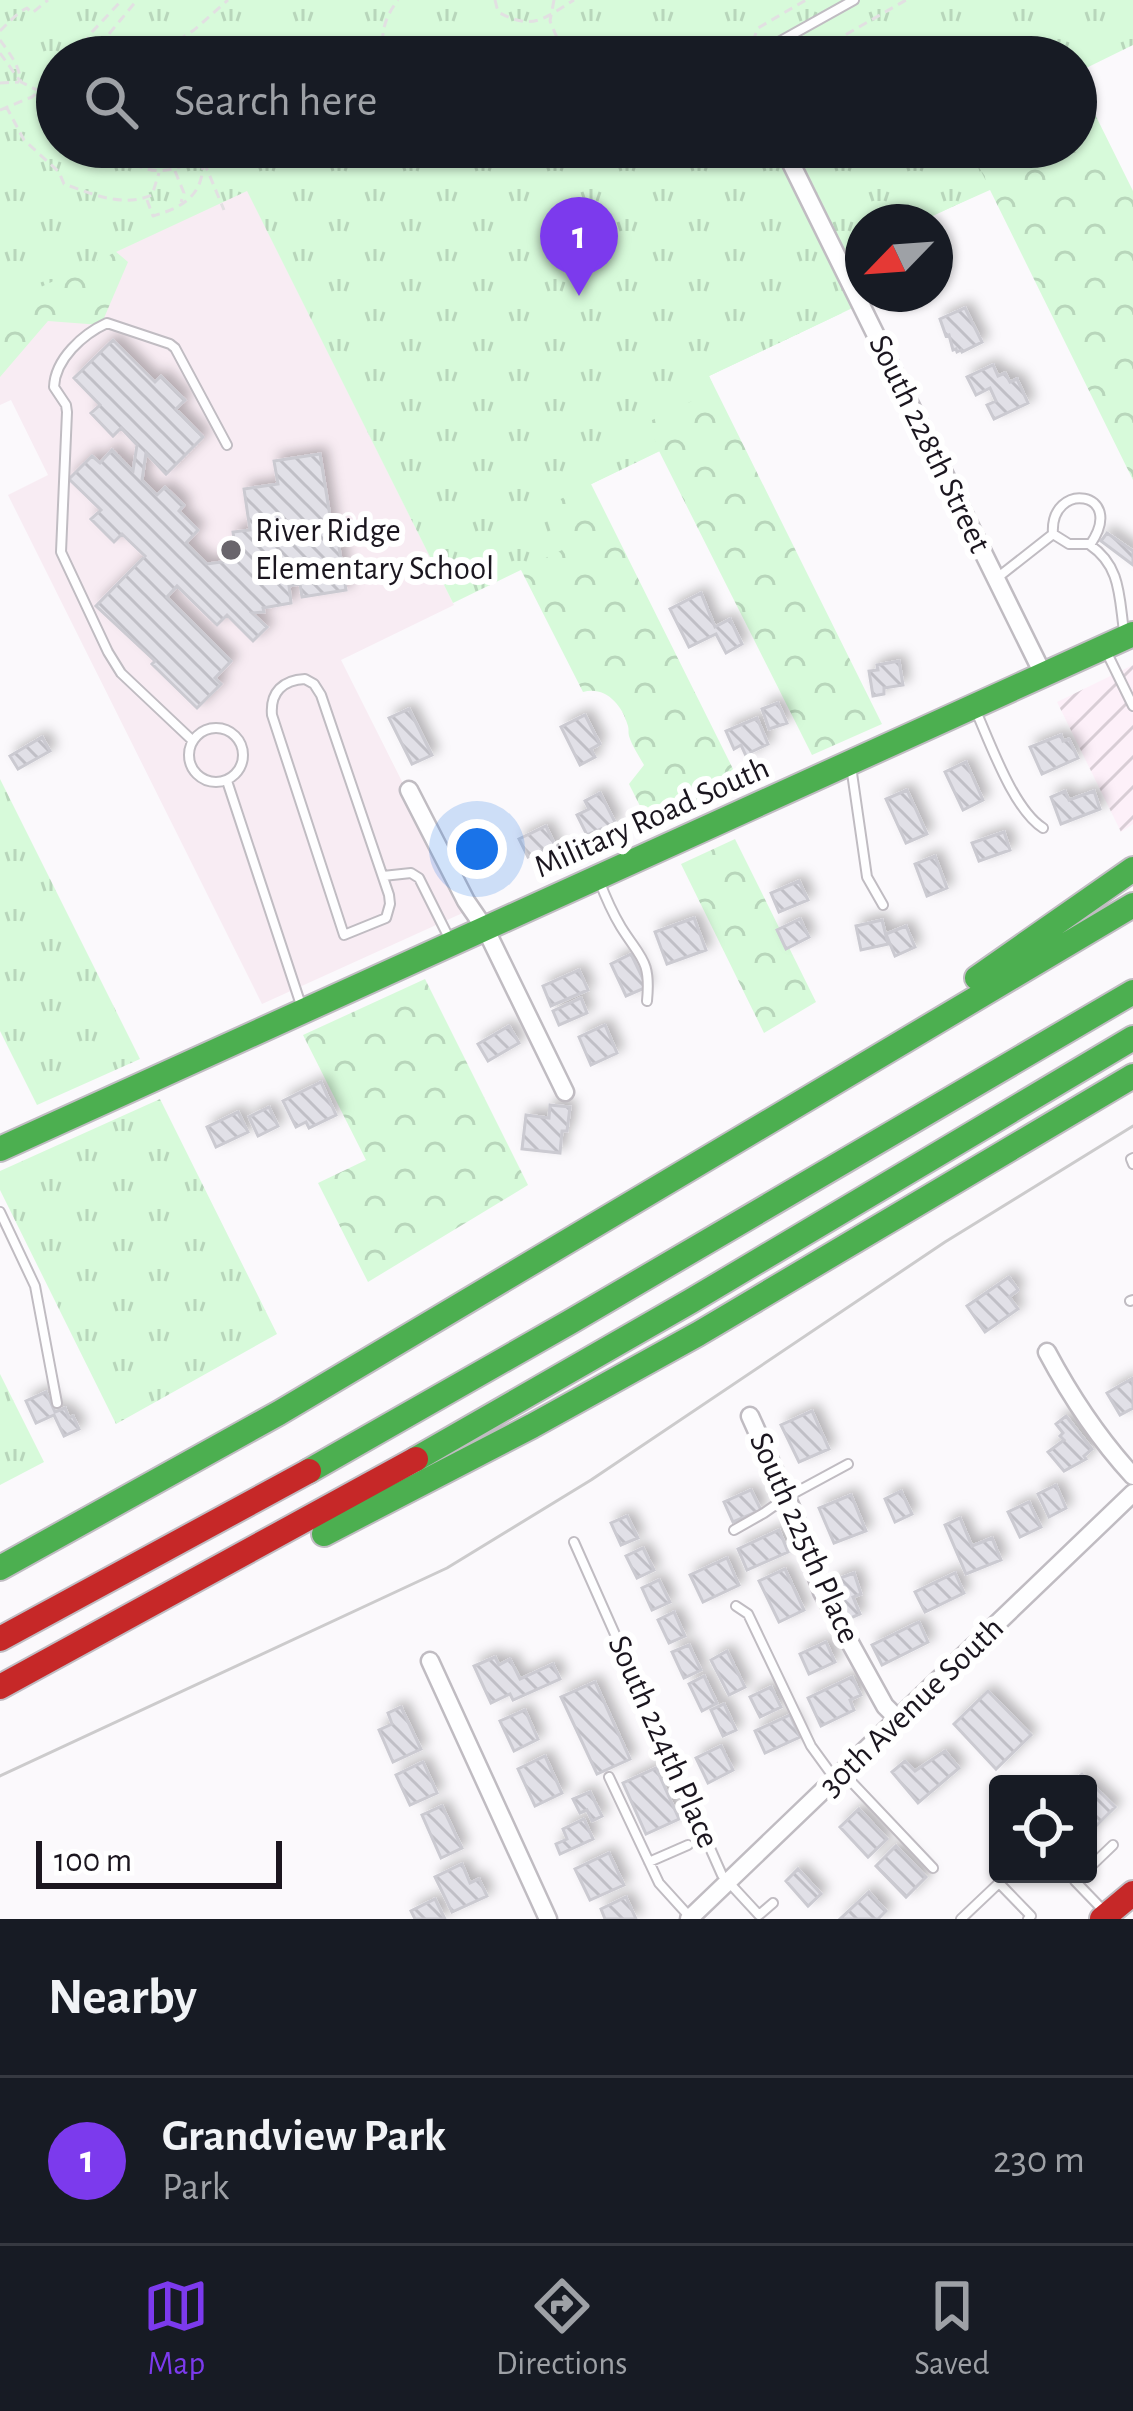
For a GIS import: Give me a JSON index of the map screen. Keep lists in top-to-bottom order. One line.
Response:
{"streets":{"main road":["Military Road South"],"street":["South 228th Street","South 225th Place","30th Avenue South"],"lane":["South 224th Place"]},"crossings":[["South 228th Street","Military Road South"],["South 225th Place","30th Avenue South"],["30th Avenue South","South 224th Place"]],"places":["River Ridge Elementary School"],"scale_bar":"100 m","north":"bottom left","page":{"search":"Search here","pins":"1","scale":"100 m","heading":"Nearby","list":[{"mark":"1","name":"Grandview Park","note":"Park","value":"230 m"}],"nav":["Map","Directions","Saved"]}}
